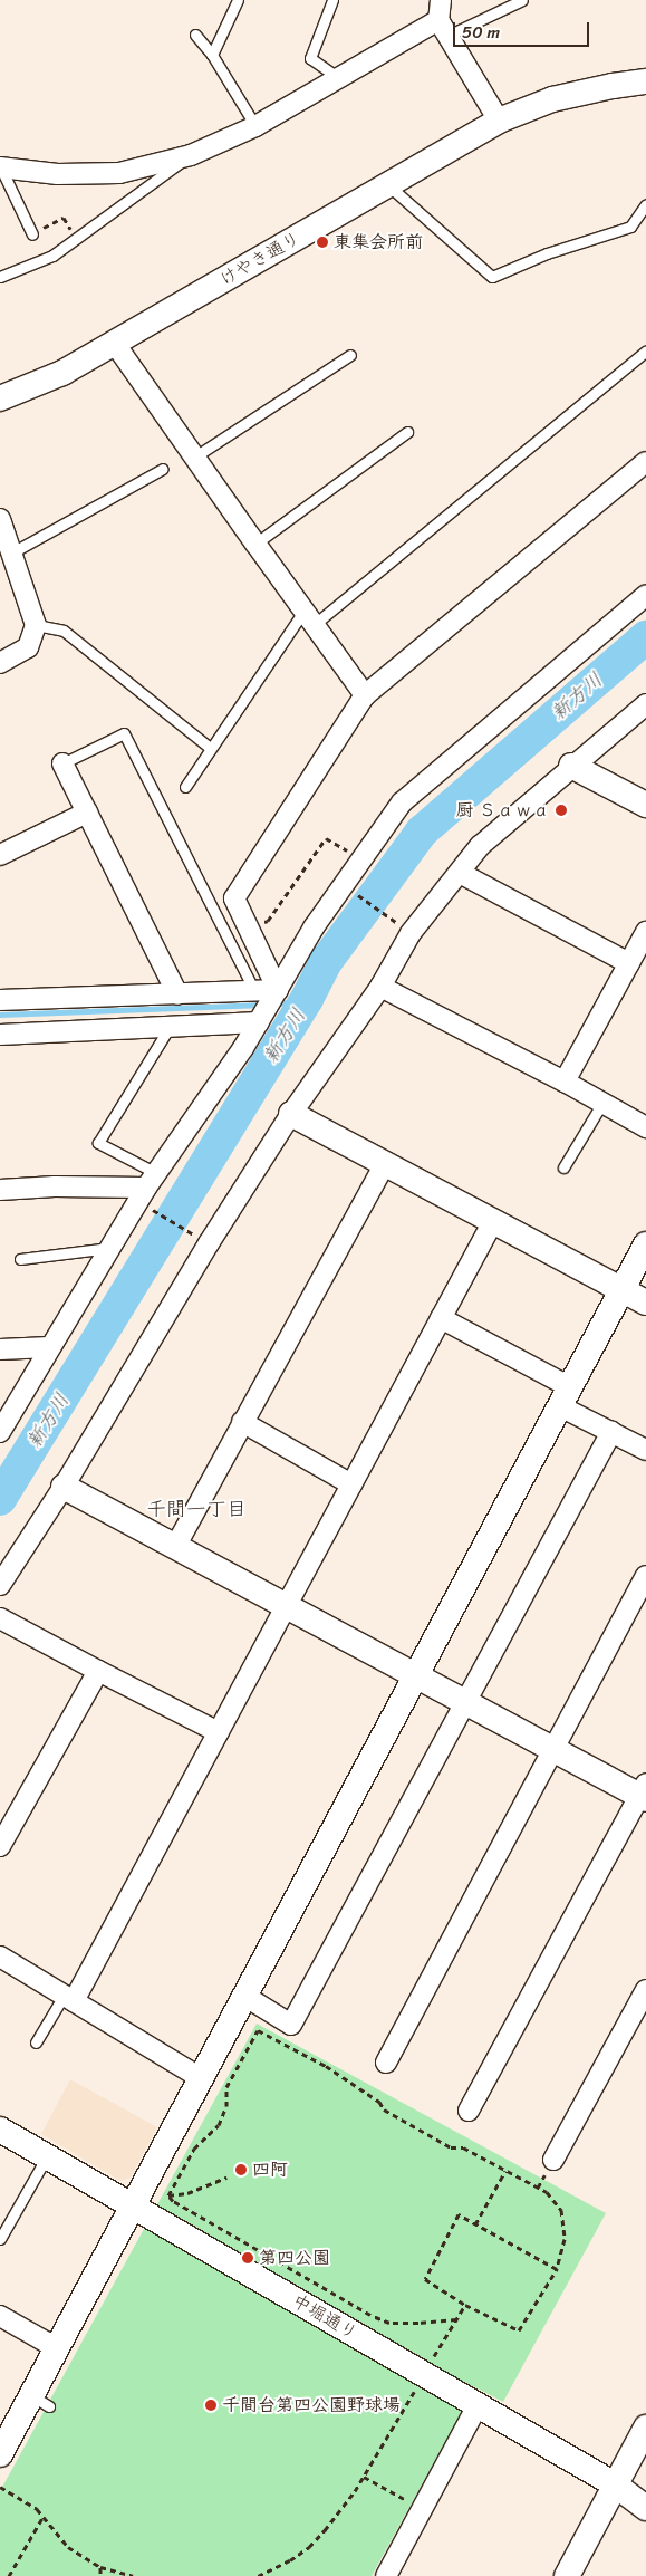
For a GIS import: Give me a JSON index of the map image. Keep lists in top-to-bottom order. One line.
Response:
{"streets":{"street":["けやき通り","中堀通り"]},"districts":["千間一丁目"],"water":["新方川"],"places":["東集会所前","厨 Ｓａｗａ","四阿","第四公園","千間台第四公園野球場"],"scale_bar":"50 m"}
